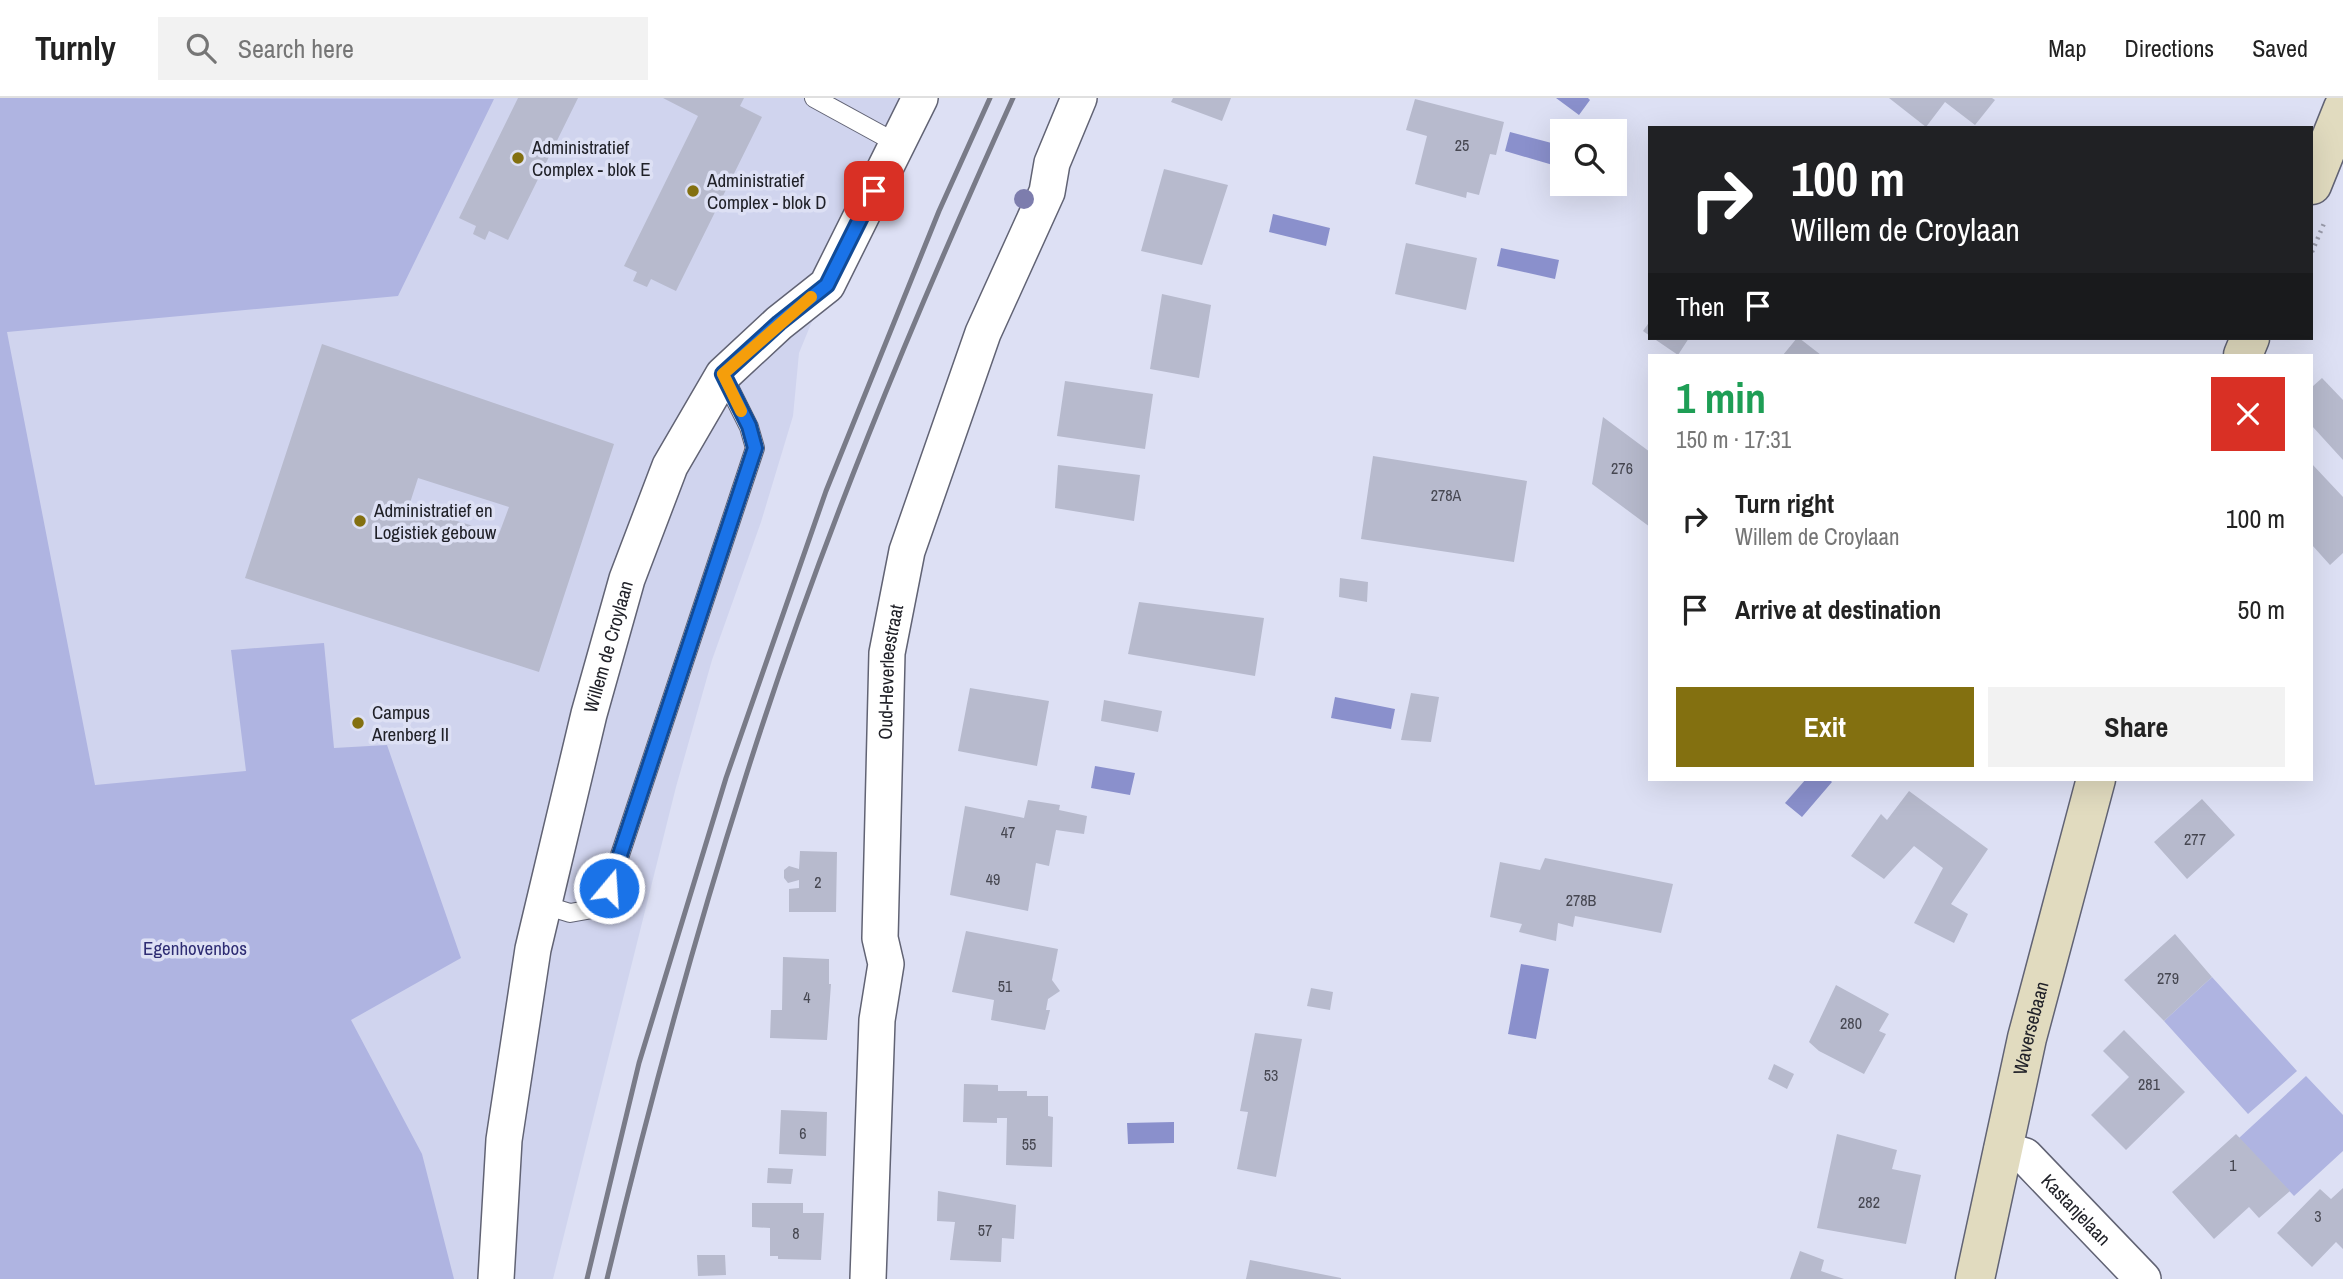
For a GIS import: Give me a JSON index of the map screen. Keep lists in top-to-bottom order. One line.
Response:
{"streets":{"street":["Willem de Croylaan","Oud-Heverleestraat","Waversebaan","Kastanjelaan"]},"crossings":[["Waversebaan","Kastanjelaan"]],"parks":["Egenhovenbos"],"places":["Administratief Complex - blok E","Administratief Complex - blok D","Administratief en Logistiek gebouw","Campus Arenberg II"],"house_numbers":["25","276","278A","47","277","49","2","278B","279","51","4","280","53","281","6","55","1","282","3","57","8"],"page":{"header":"Turnly","search":"Search here","nav":["Map","Directions","Saved"],"turn":["100 m","Willem de Croylaan"],"then":"Then","heading":["1 min","150 m · 17:31"],"list":[{"name":"Turn right","note":"Willem de Croylaan","value":"100 m"},{"name":"Arrive at destination","value":"50 m"}],"buttons":["Exit","Share"]}}
